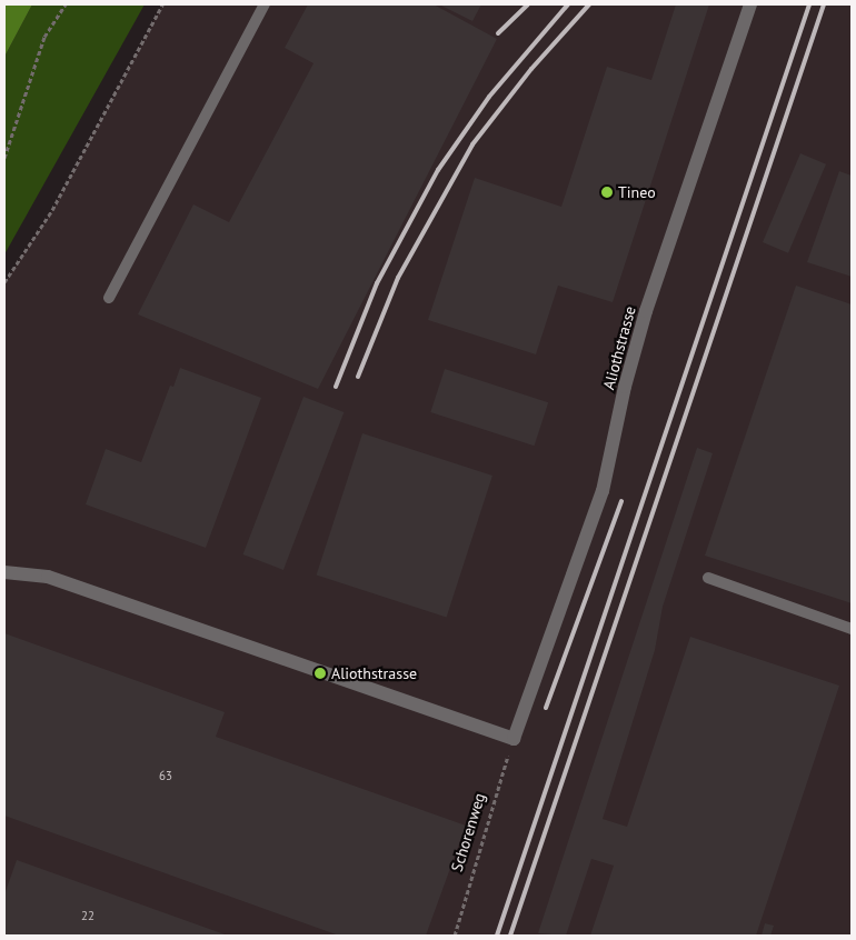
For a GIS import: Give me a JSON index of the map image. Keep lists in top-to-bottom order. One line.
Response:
{"streets":{"street":["Aliothstrasse"],"path":["Schorenweg"]},"crossings":[["Aliothstrasse","Schorenweg"]],"places":["Tineo","Aliothstrasse"],"house_numbers":["63","22"]}
